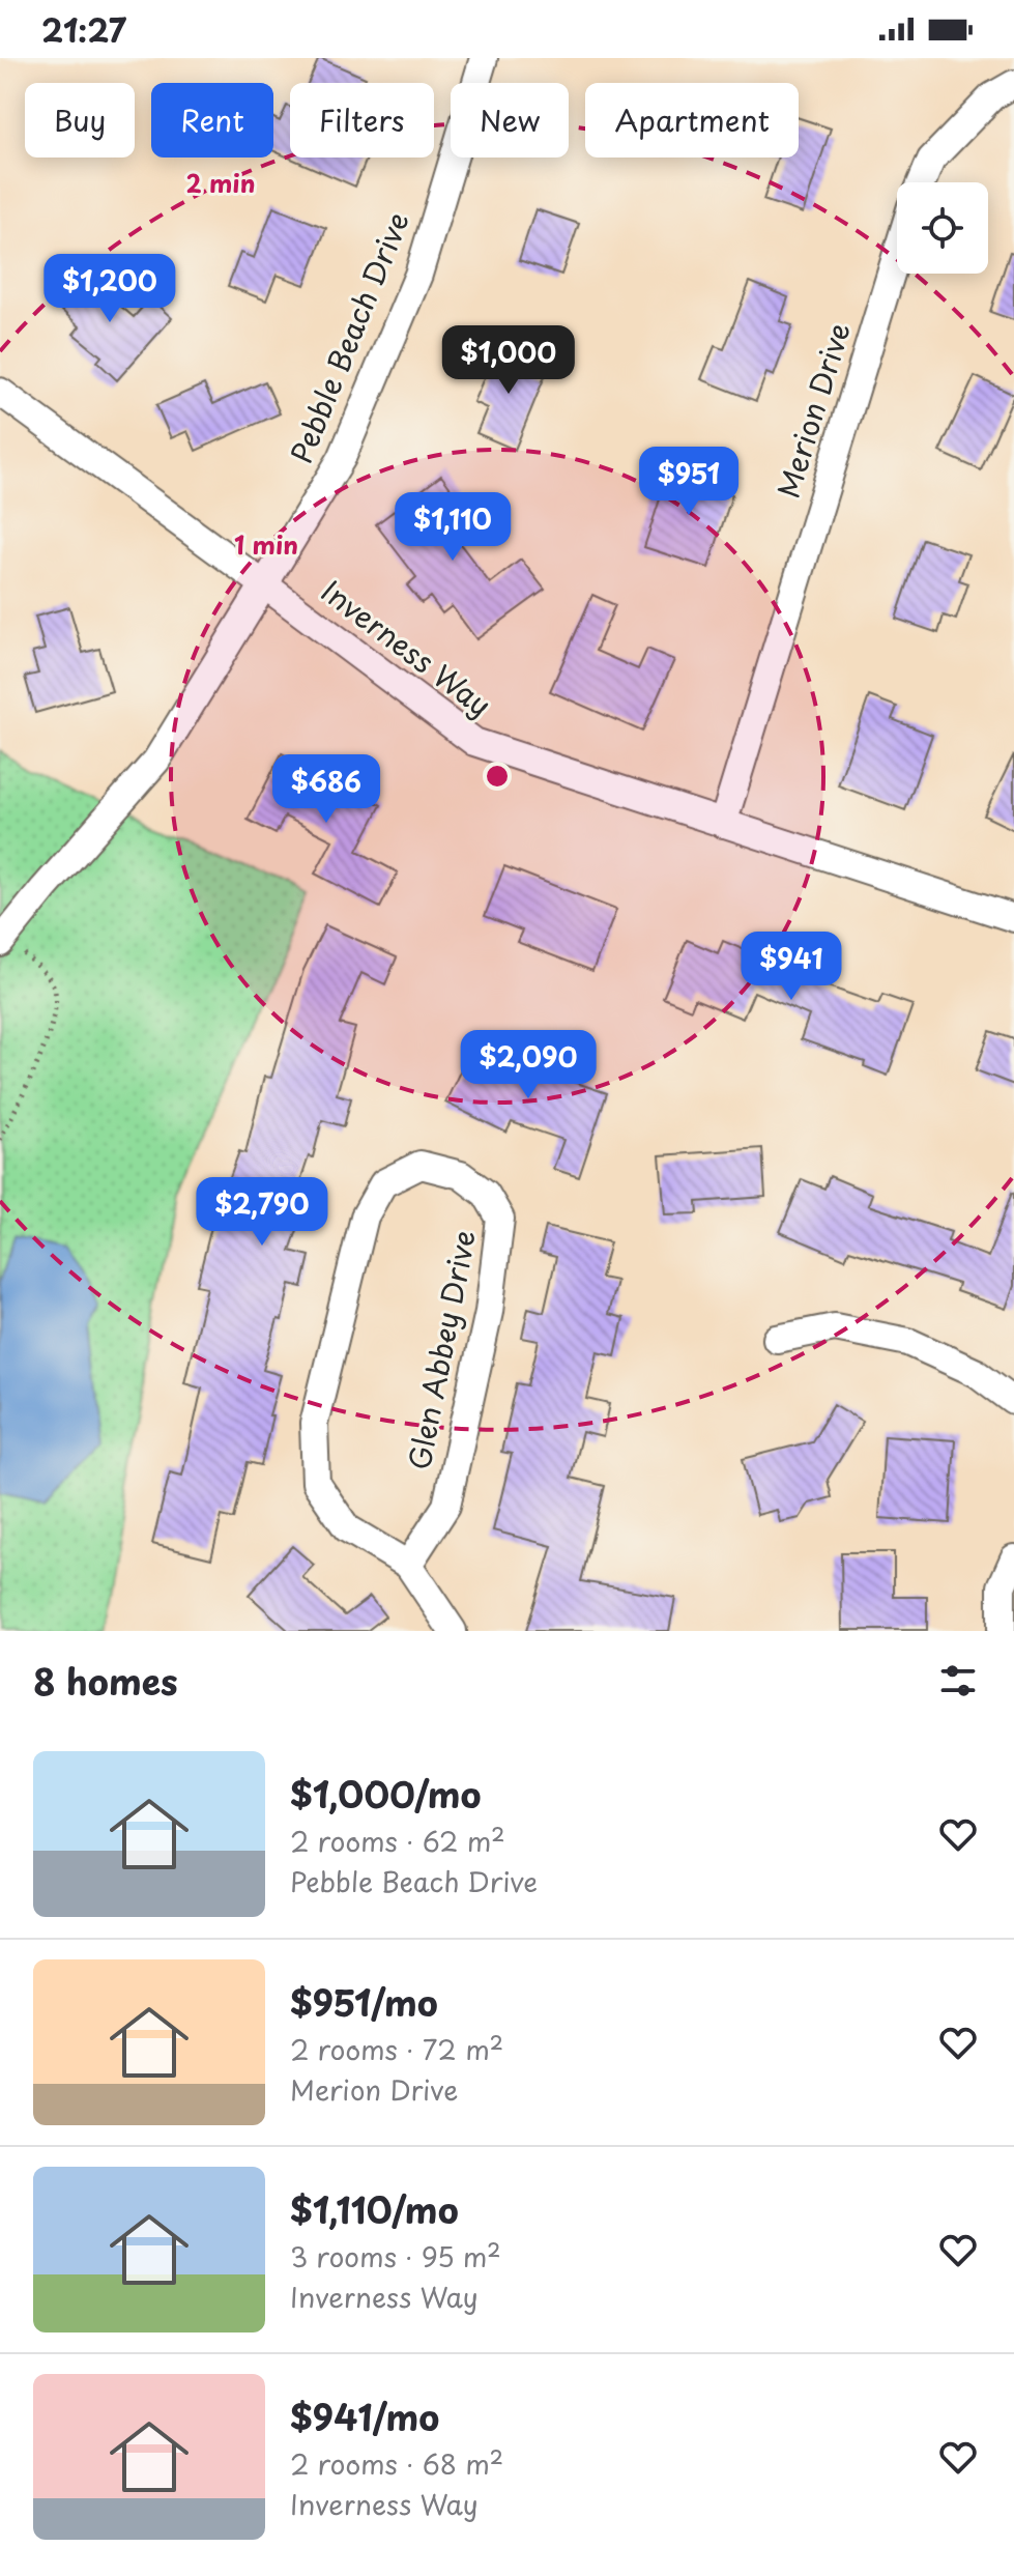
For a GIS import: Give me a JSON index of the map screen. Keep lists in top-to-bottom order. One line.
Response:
{"streets":{"street":["Pebble Beach Drive","Merion Drive","Inverness Way","Glen Abbey Drive"]},"crossings":[["Pebble Beach Drive","Inverness Way"],["Merion Drive","Inverness Way"]],"page":{"status":"21:27","chip":["Buy","Rent","Filters","New","Apartment"],"price":["$1,200","$1,000","$951","$1,110","$686","$941","$2,090","$2,790"],"heading":"8 homes","list":[{"name":"$1,000/mo","note":"2 rooms · 62 m² · Pebble Beach Drive"},{"name":"$951/mo","note":"2 rooms · 72 m² · Merion Drive"},{"name":"$1,110/mo","note":"3 rooms · 95 m² · Inverness Way"},{"name":"$941/mo","note":"2 rooms · 68 m² · Inverness Way"}]},"rings":["2 min","1 min"]}
